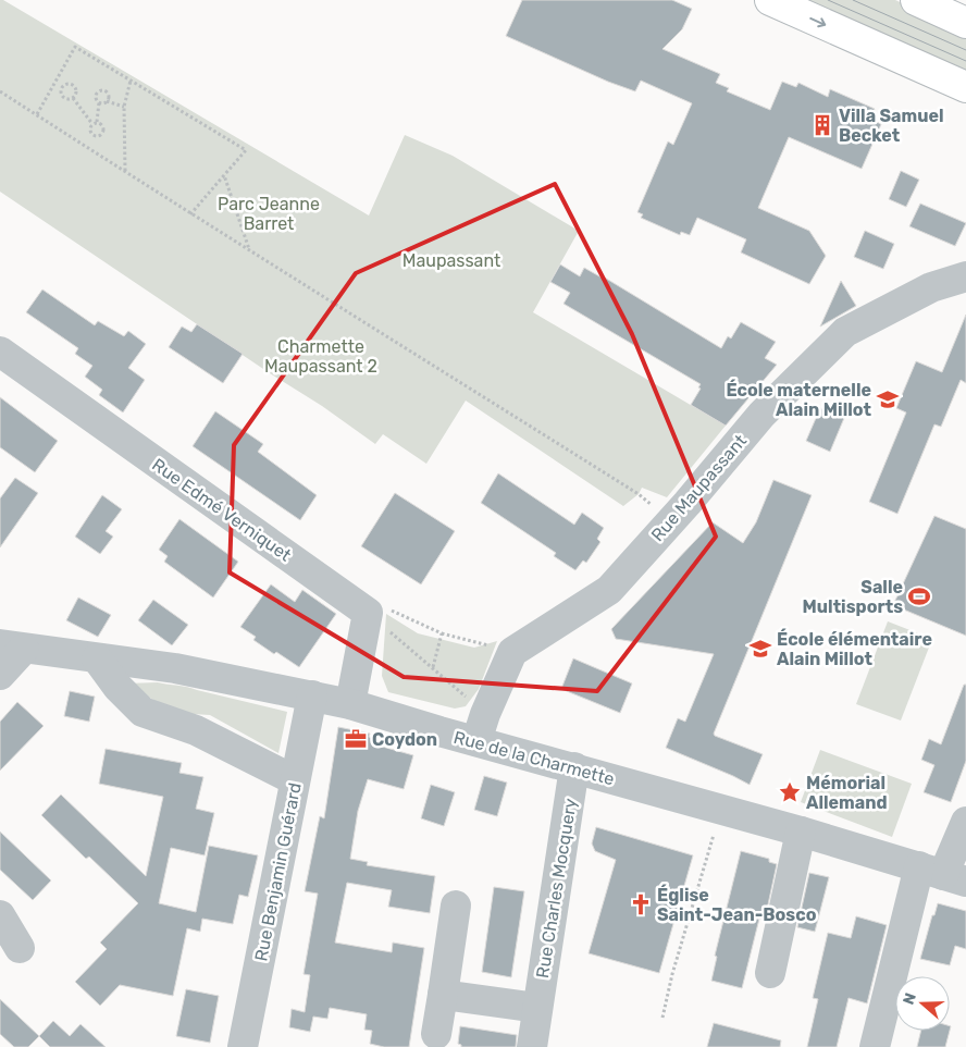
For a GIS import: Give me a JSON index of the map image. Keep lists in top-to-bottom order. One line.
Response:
{"streets":{"street":["Rue Maupassant","Rue Edmé Verniquet","Rue de la Charmette","Rue Benjamin Guérard","Rue Charles Mocquery"]},"crossings":[["Rue de la Charmette","Rue Benjamin Guérard"],["Rue de la Charmette","Rue Charles Mocquery"]],"parks":["Parc Jeanne Barret","Maupassant","Charmette Maupassant 2"],"places":{"building":["Villa Samuel Becket"],"school or university":["École maternelle Alain Millot","École élémentaire Alain Millot"],"sports":["Salle Multisports"],"office":["Coydon"],"place":["Mémorial Allemand"],"church":["Église Saint-Jean-Bosco"]},"north":"left"}
